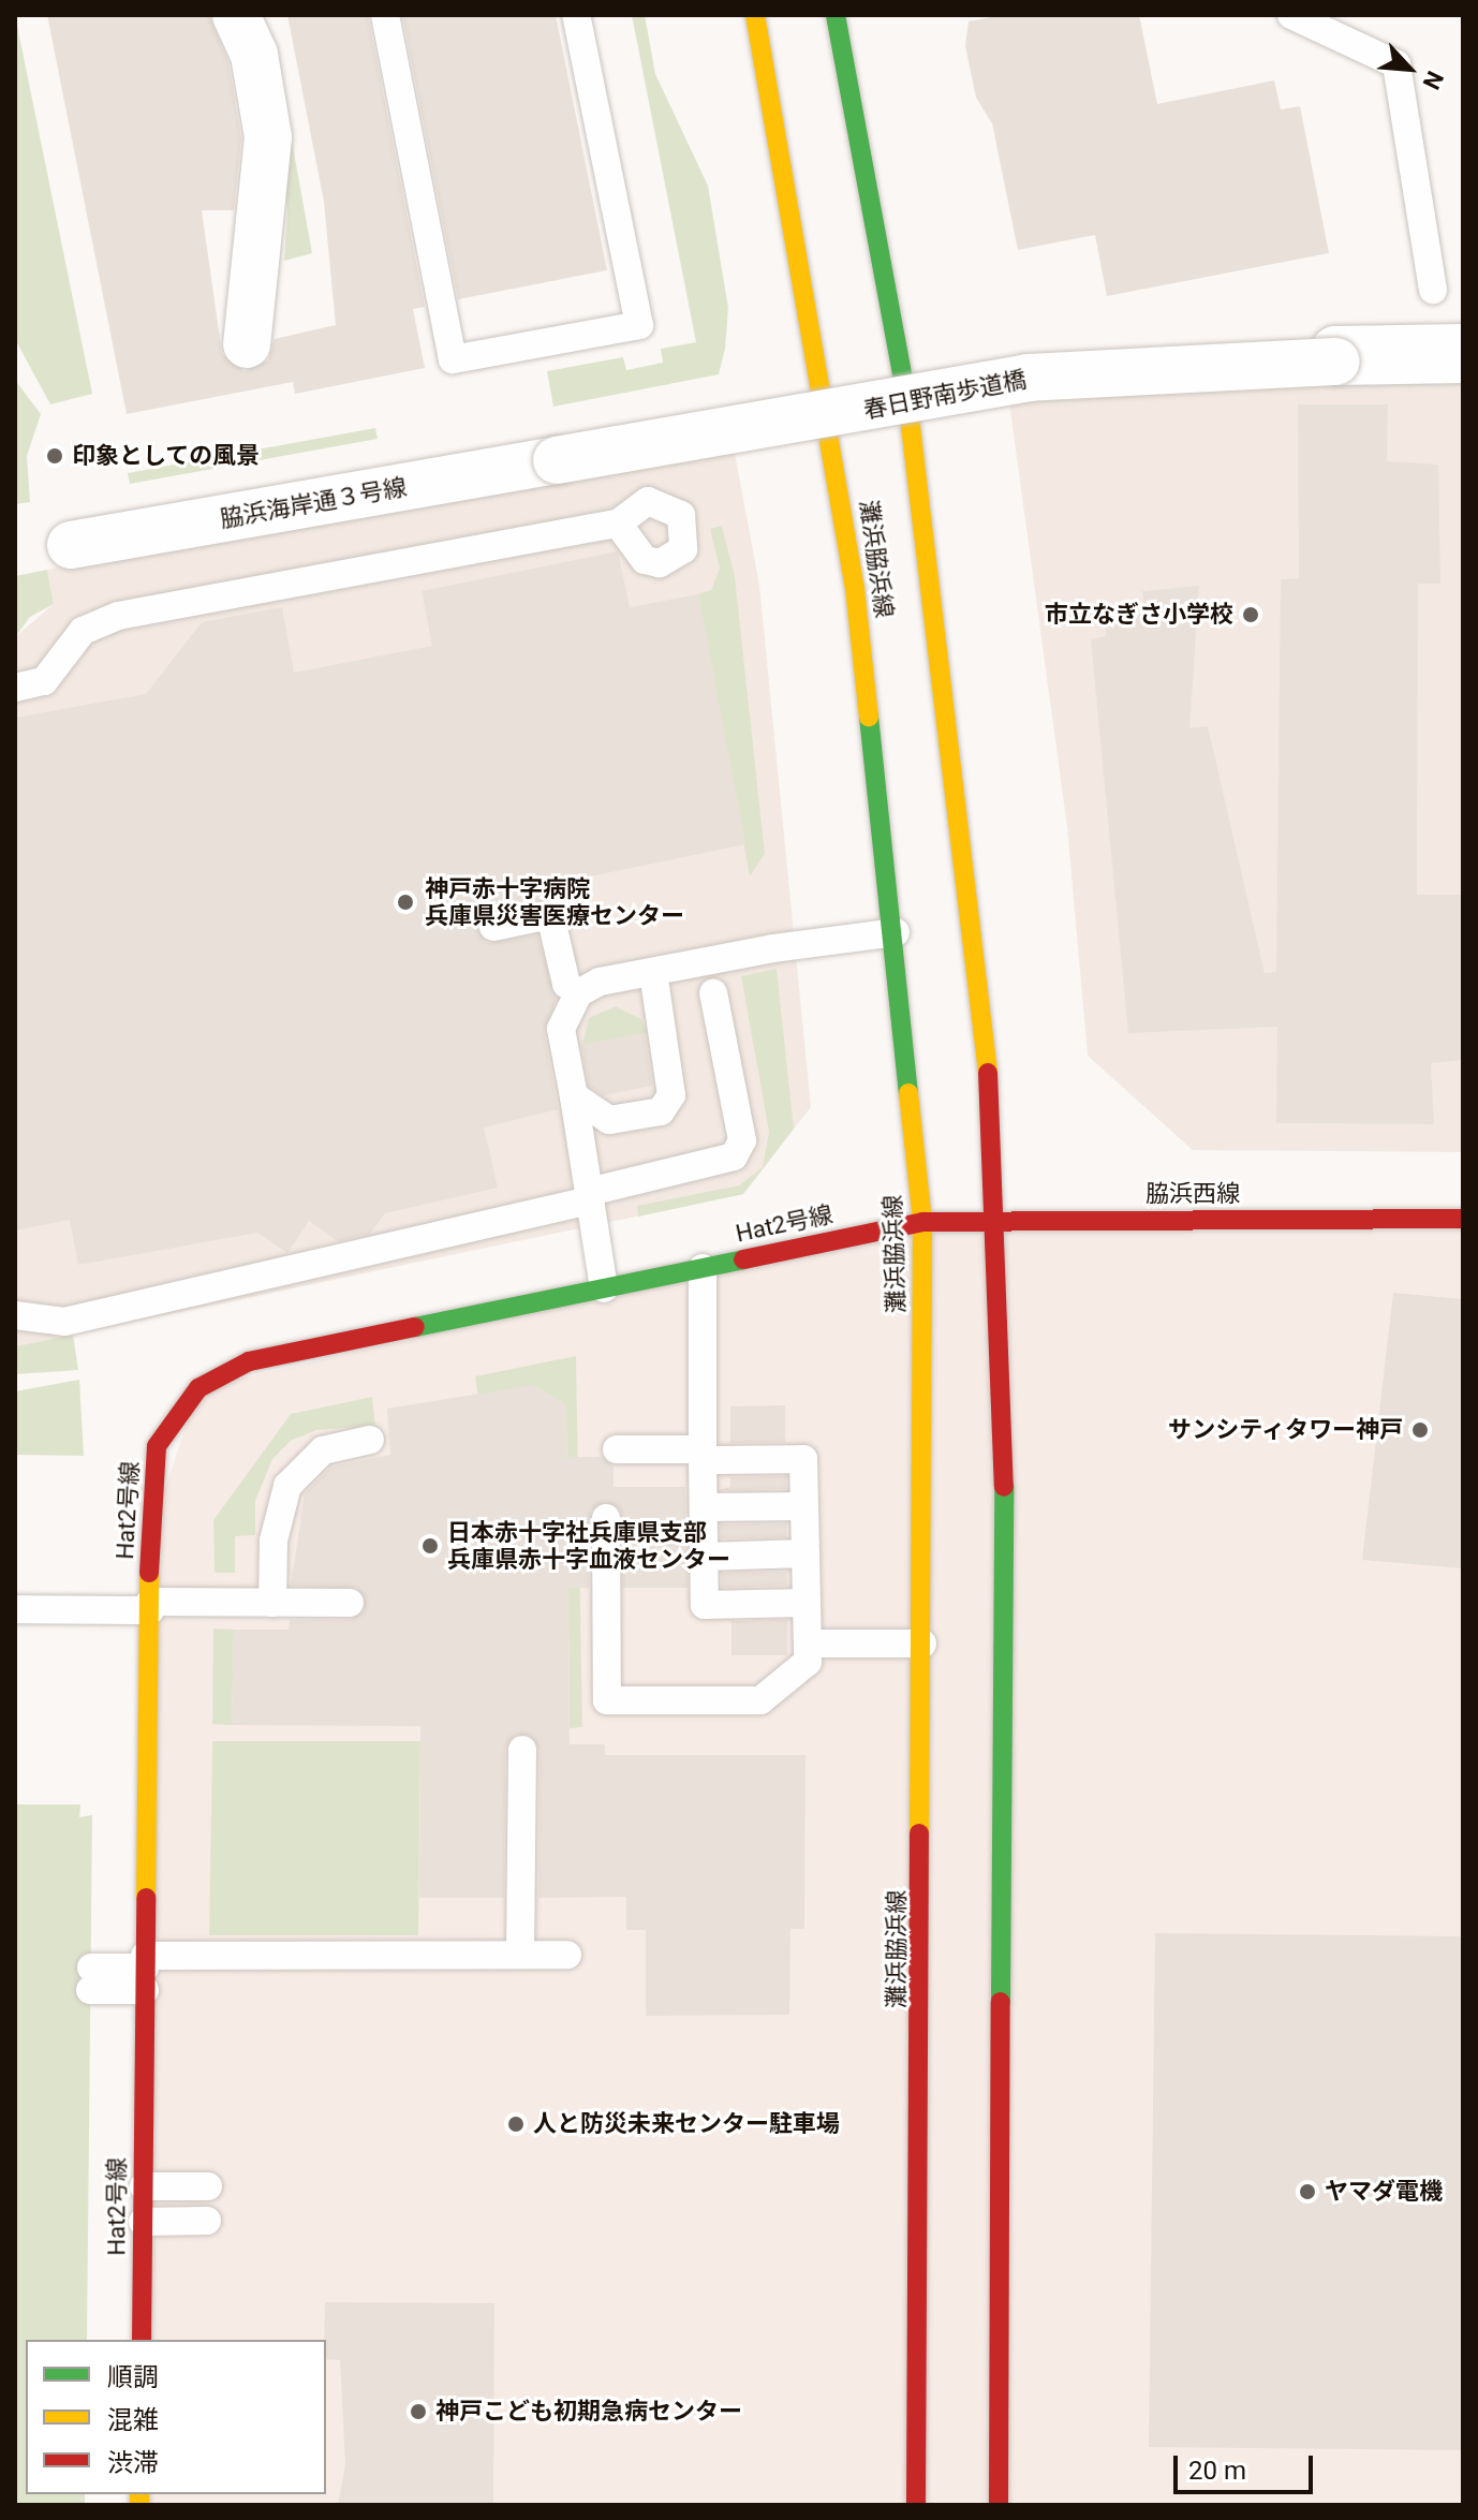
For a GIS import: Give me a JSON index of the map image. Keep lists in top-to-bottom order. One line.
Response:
{"streets":{"street":["春日野南歩道橋","脇浜海岸通３号線","灘浜脇浜線","脇浜西線","Hat2号線"]},"crossings":[["春日野南歩道橋","脇浜海岸通３号線"],["灘浜脇浜線","脇浜西線"],["灘浜脇浜線","Hat2号線"],["脇浜西線","Hat2号線"]],"places":["印象としての風景","市立なぎさ小学校","神戸赤十字病院 兵庫県災害医療センター","サンシティタワー神戸","日本赤十字社兵庫県支部 兵庫県赤十字血液センター","人と防災未来センター駐車場","ヤマダ電機","神戸こども初期急病センター"],"legend":["順調","混雑","渋滞"],"scale_bar":"20 m","north":"bottom right"}
